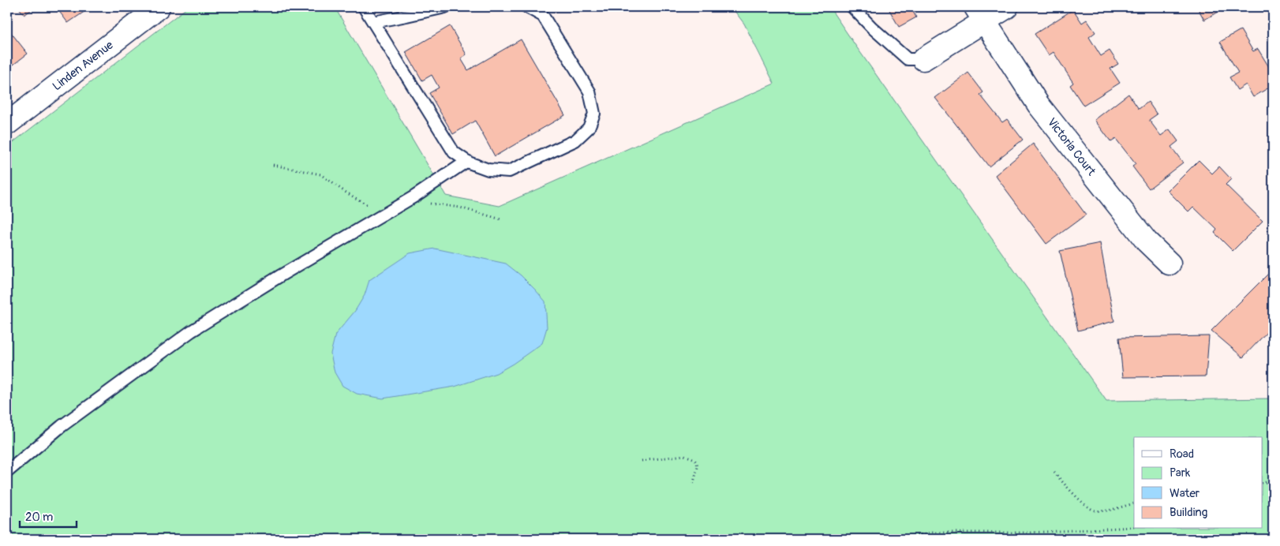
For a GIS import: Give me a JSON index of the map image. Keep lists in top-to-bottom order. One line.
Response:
{"streets":{"street":["Linden Avenue","Victoria Court"]},"legend":["Road","Park","Water","Building"],"scale_bar":"20 m"}
